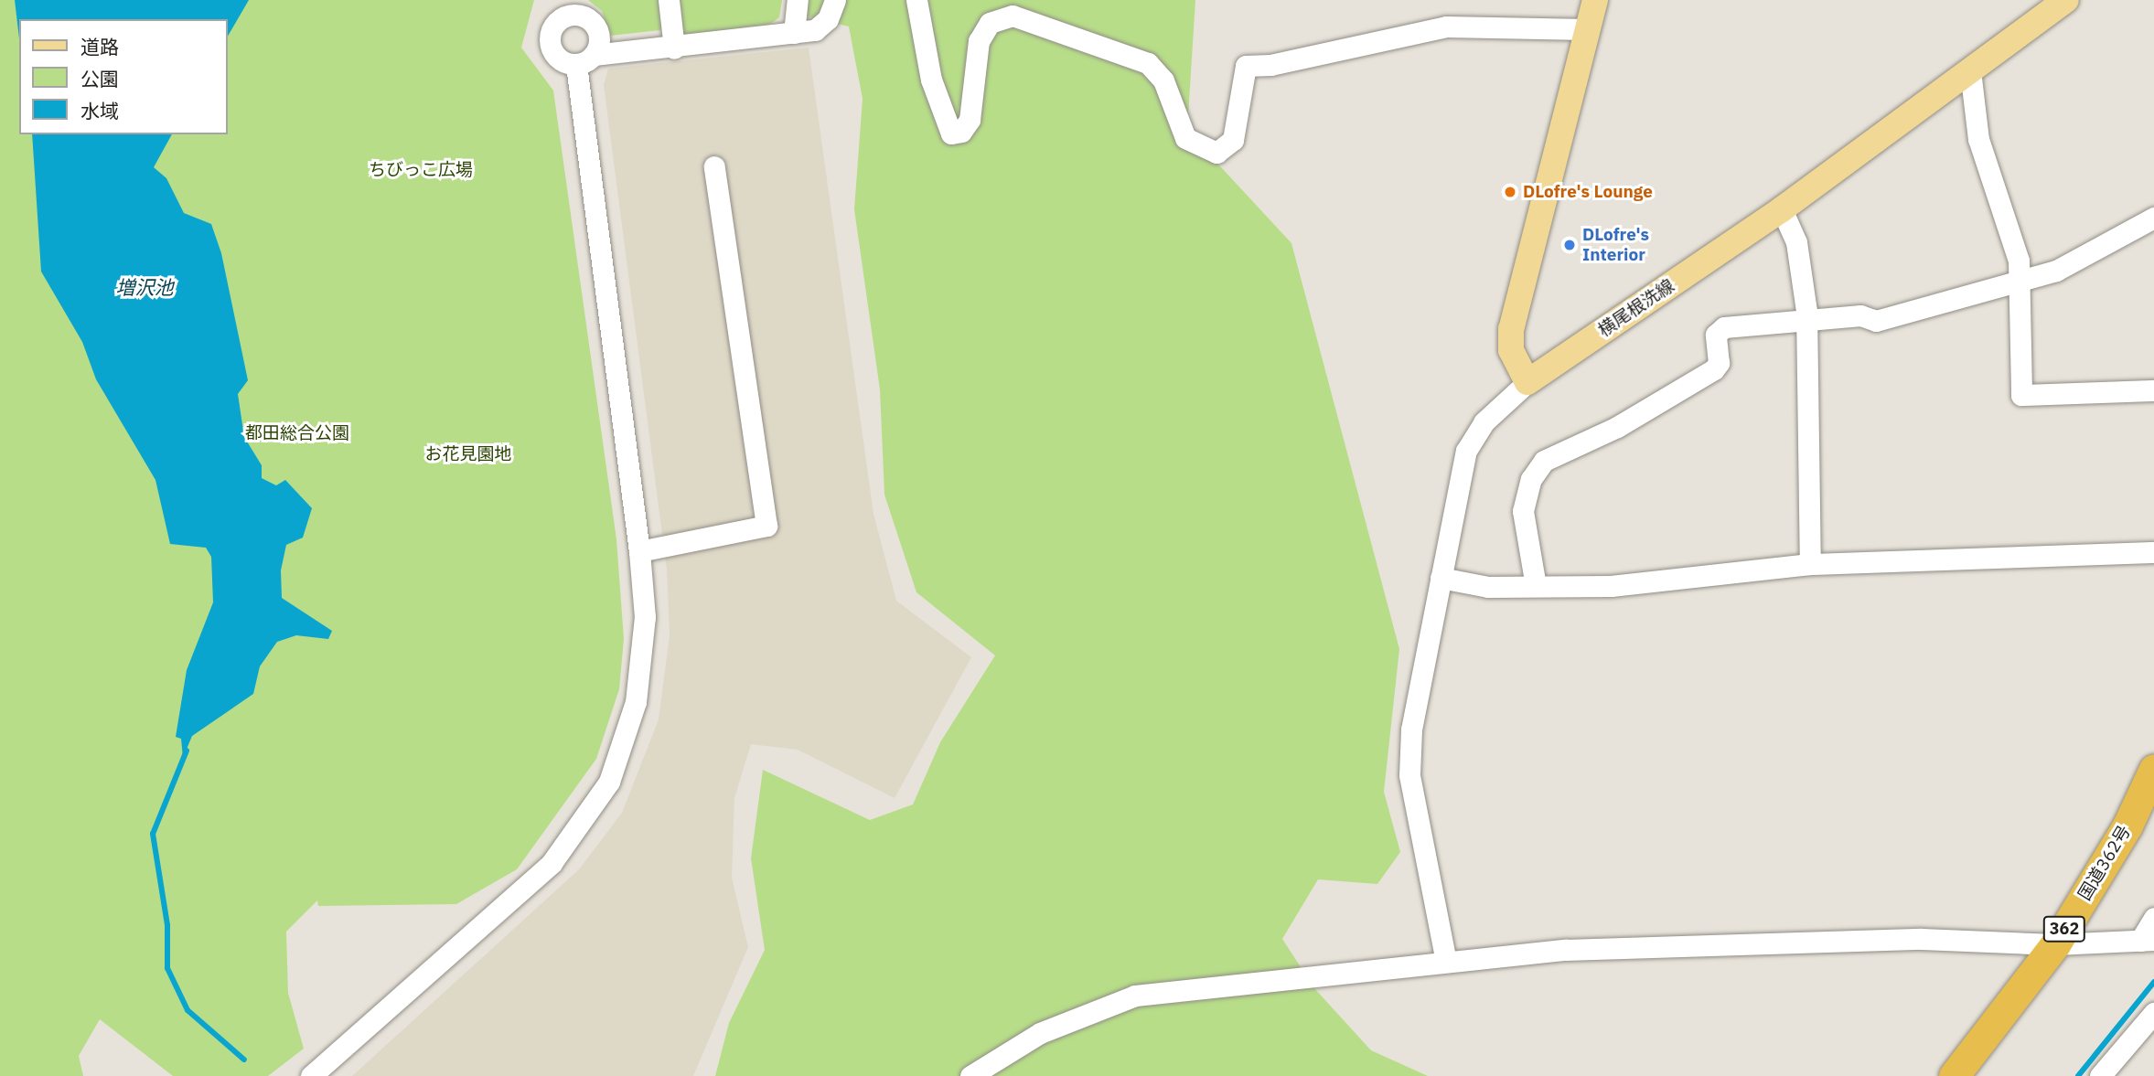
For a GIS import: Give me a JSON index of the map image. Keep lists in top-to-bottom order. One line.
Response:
{"streets":{"highway":["国道362号","362"],"main road":["横尾根洗線"]},"water":["増沢池"],"parks":["ちびっこ広場","都田総合公園","お花見園地"],"places":["DLofre's Lounge","DLofre's Interior"],"legend":["道路","公園","水域"]}
